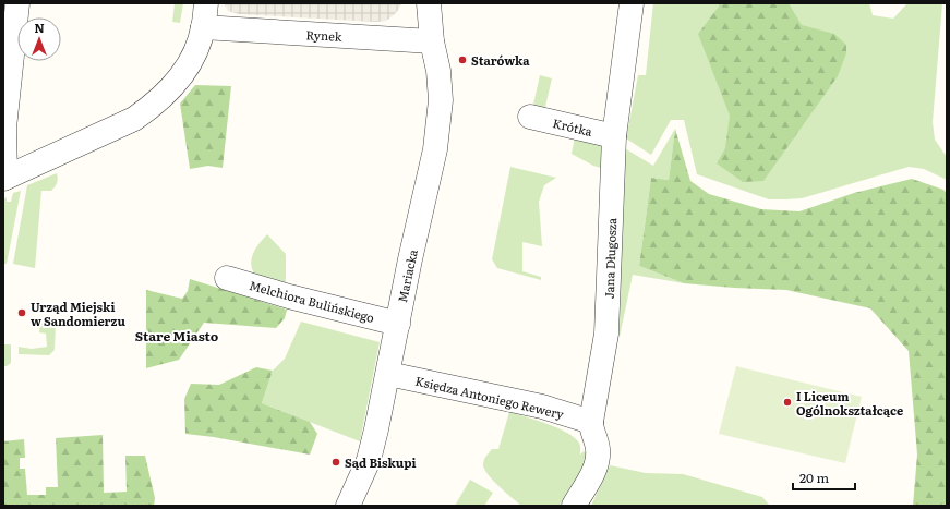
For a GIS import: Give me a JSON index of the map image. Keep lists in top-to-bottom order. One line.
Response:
{"streets":{"street":["Rynek","Krótka","Jana Długosza","Mariacka","Melchiora Bulińskiego","Księdza Antoniego Rewery"]},"crossings":[["Rynek","Mariacka"],["Krótka","Jana Długosza"],["Jana Długosza","Księdza Antoniego Rewery"],["Mariacka","Melchiora Bulińskiego"],["Mariacka","Księdza Antoniego Rewery"]],"districts":["Stare Miasto"],"places":["Starówka","Urząd Miejski w Sandomierzu","I Liceum Ogólnokształcące","Sąd Biskupi"],"scale_bar":"20 m","north":"top"}
